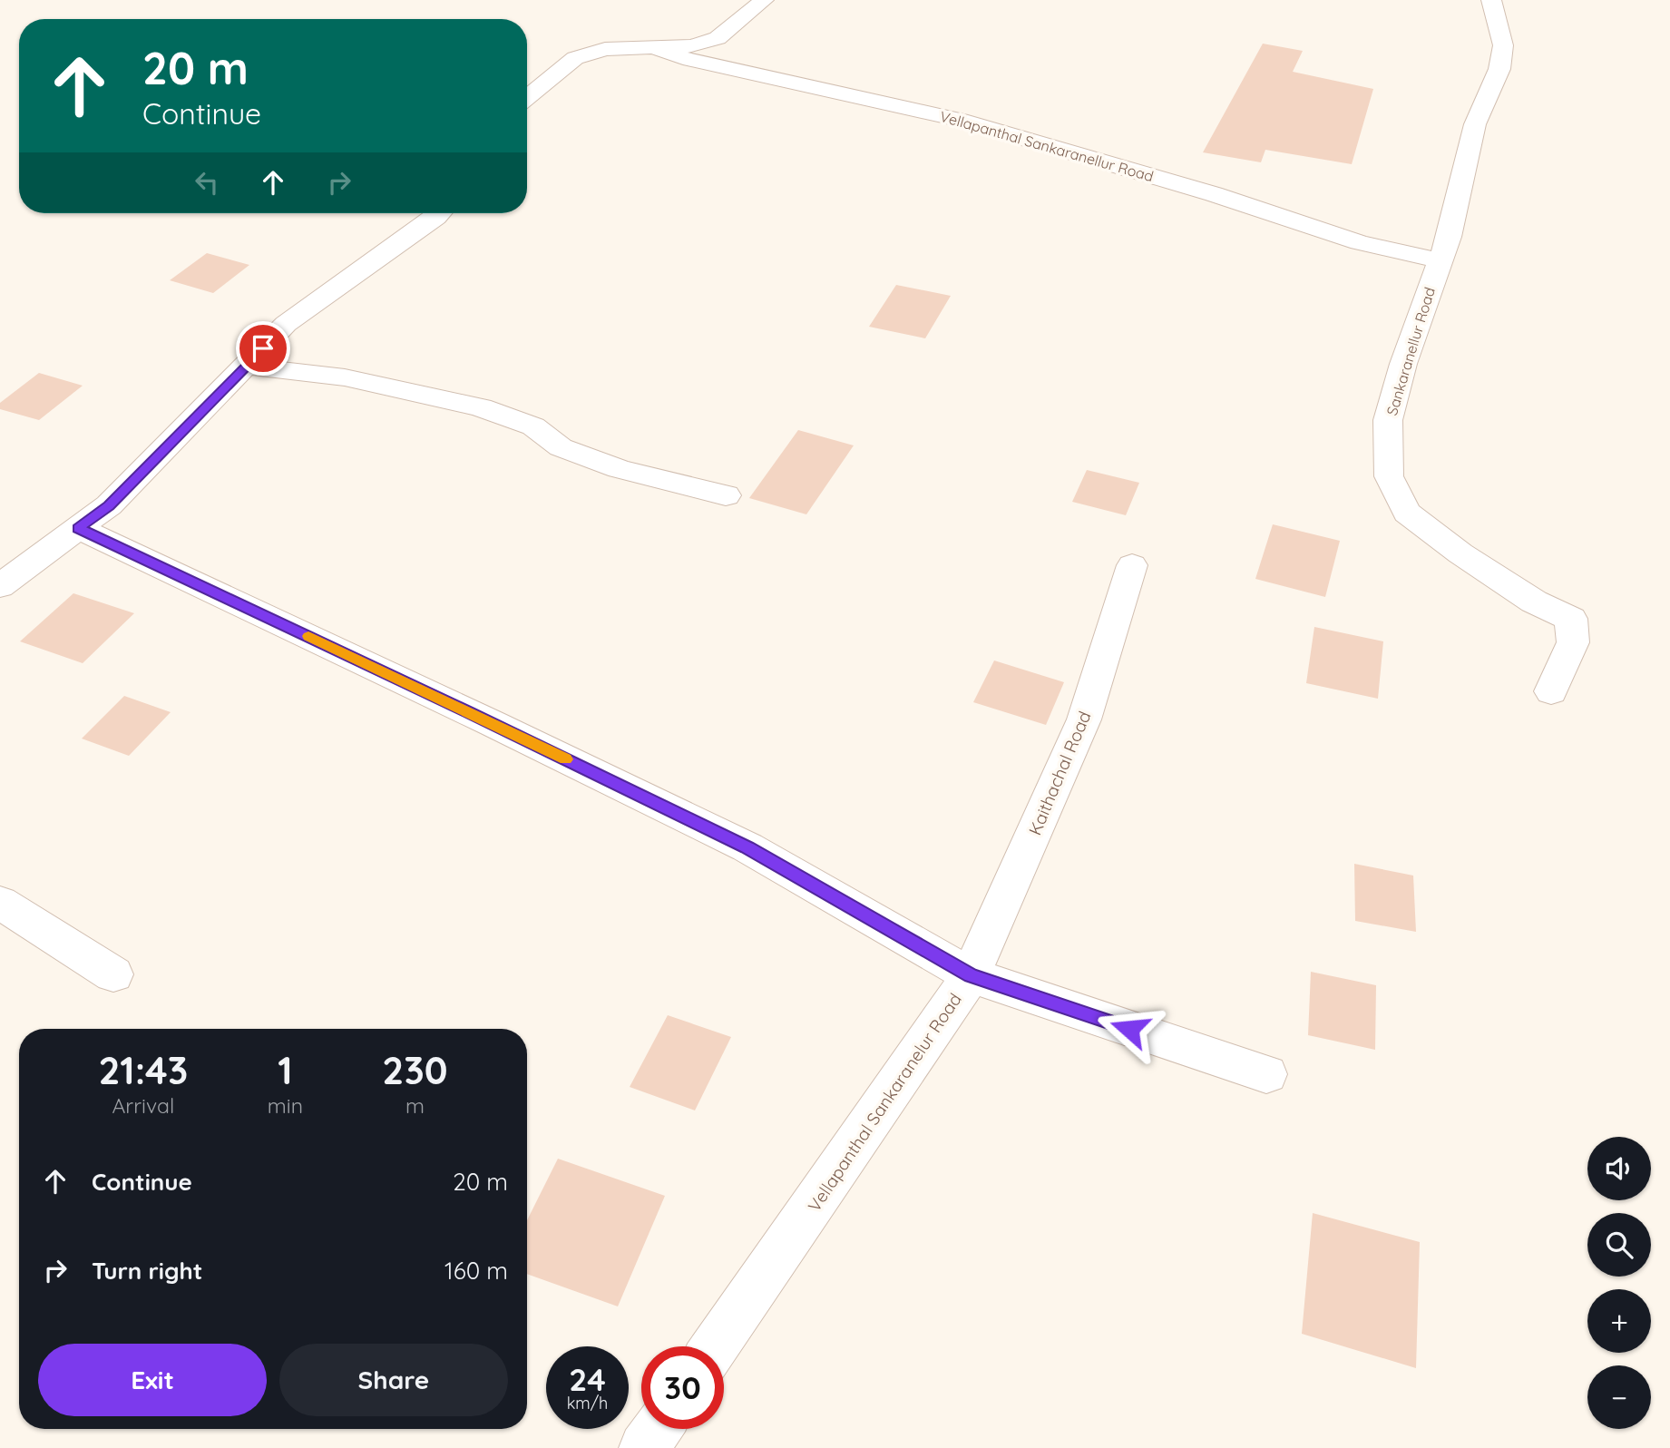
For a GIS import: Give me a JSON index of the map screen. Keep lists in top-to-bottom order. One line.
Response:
{"streets":{"street":["Vellapanthal Sankaranellur Road","Sankaranellur Road","Kaithachal Road","Vellapanthal Sankaranelur Road"]},"crossings":[["Vellapanthal Sankaranellur Road","Sankaranellur Road"],["Kaithachal Road","Vellapanthal Sankaranelur Road"]],"page":{"turn":["20 m","Continue"],"eta":["21:43","Arrival","1","min","230","m"],"map_buttons":["+","−"],"list":[{"name":"Continue","value":"20 m"},{"name":"Turn right","value":"160 m"}],"buttons":["Exit","Share"],"speed":"24 km/h","limit":"30"}}
